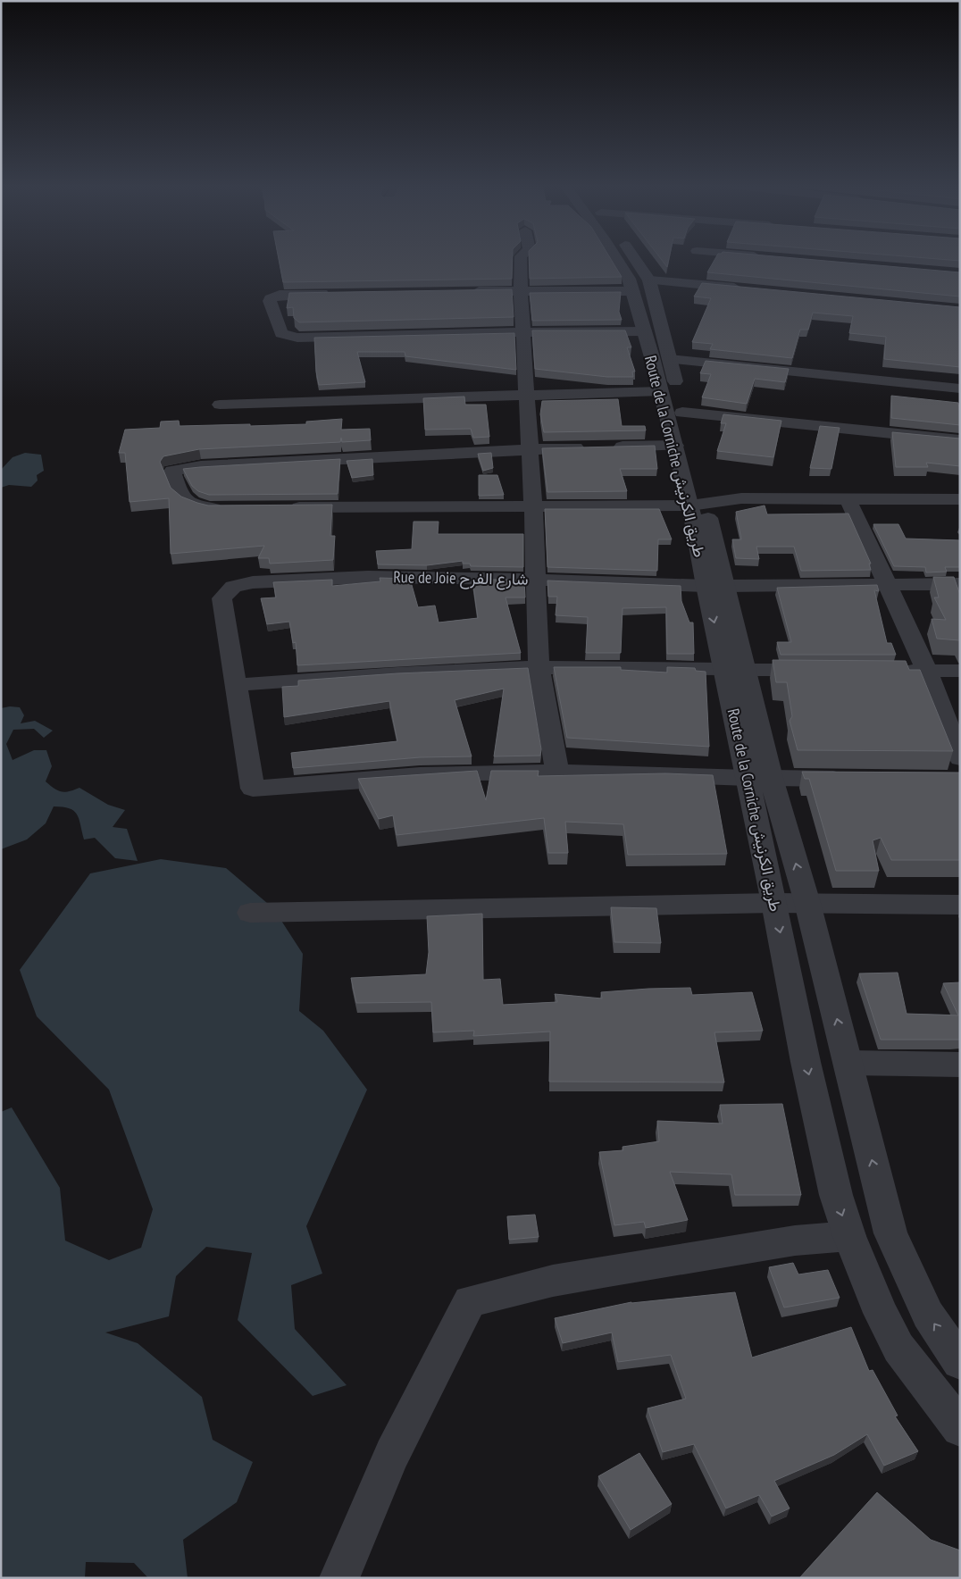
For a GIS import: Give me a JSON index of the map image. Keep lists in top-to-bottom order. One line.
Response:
{"streets":{"street":["Route de la Corniche طريق الكرنيش","Rue de Joie شارع الفرح"]},"crossings":[["Route de la Corniche طريق الكرنيش","Rue de Joie شارع الفرح"]]}
